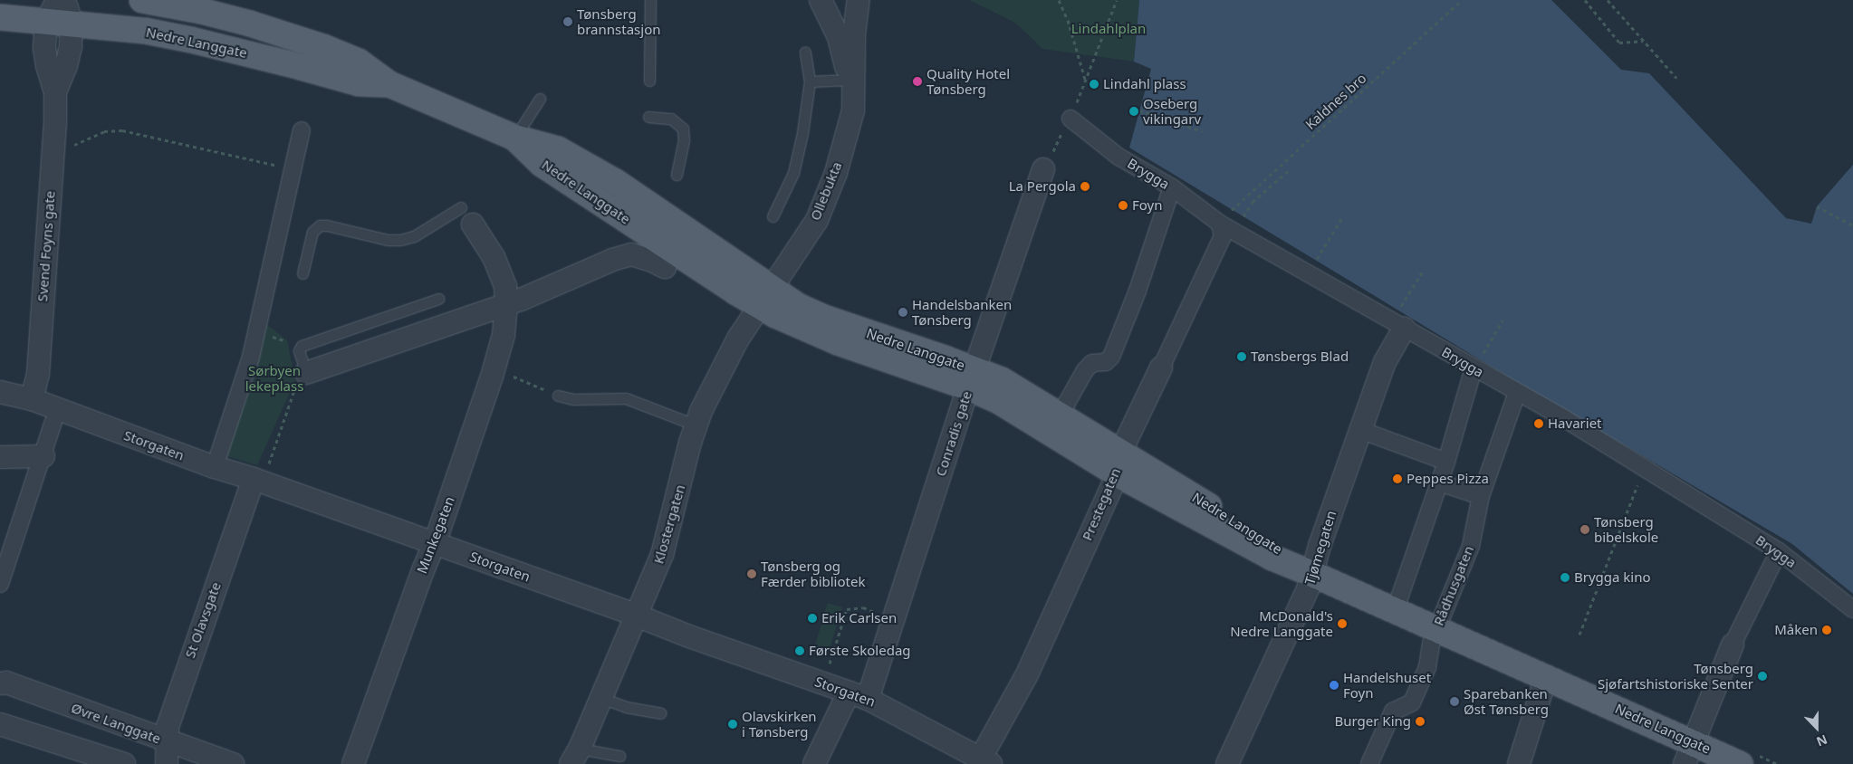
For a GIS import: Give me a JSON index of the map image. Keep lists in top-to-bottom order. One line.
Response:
{"streets":{"main road":["Nedre Langgate"],"street":["Brygga","Ollebukta","Svend Foyns gate","Conradis gate","Storgaten","Prestegaten","Klostergaten","Munkegaten","Tjømegaten","Rådhusgaten","St Olavsgate","Øvre Langgate"],"path":["Kaldnes bro"]},"crossings":[["Nedre Langgate","Ollebukta"],["Nedre Langgate","Svend Foyns gate"],["Nedre Langgate","Conradis gate"],["Nedre Langgate","Prestegaten"],["Nedre Langgate","Klostergaten"],["Nedre Langgate","Tjømegaten"],["Nedre Langgate","Rådhusgaten"],["Brygga","Prestegaten"],["Brygga","Tjømegaten"],["Brygga","Rådhusgaten"],["Ollebukta","Klostergaten"],["Svend Foyns gate","Storgaten"],["Conradis gate","Storgaten"],["Storgaten","Prestegaten"],["Storgaten","Klostergaten"],["Storgaten","Munkegaten"],["Storgaten","St Olavsgate"],["St Olavsgate","Øvre Langgate"]],"parks":["Lindahlplan","Sørbyen lekeplass"],"places":["Tønsberg brannstasjon","Quality Hotel Tønsberg","Lindahl plass","Oseberg vikingarv","La Pergola","Foyn","Handelsbanken Tønsberg","Tønsbergs Blad","Havariet","Peppes Pizza","Tønsberg bibelskole","Tønsberg og Færder bibliotek","Brygga kino","Erik Carlsen","McDonald's Nedre Langgate","Måken","Første Skoledag","Tønsberg Sjøfartshistoriske Senter","Handelshuset Foyn","Sparebanken Øst Tønsberg","Burger King","Olavskirken i Tønsberg"],"north":"bottom"}
